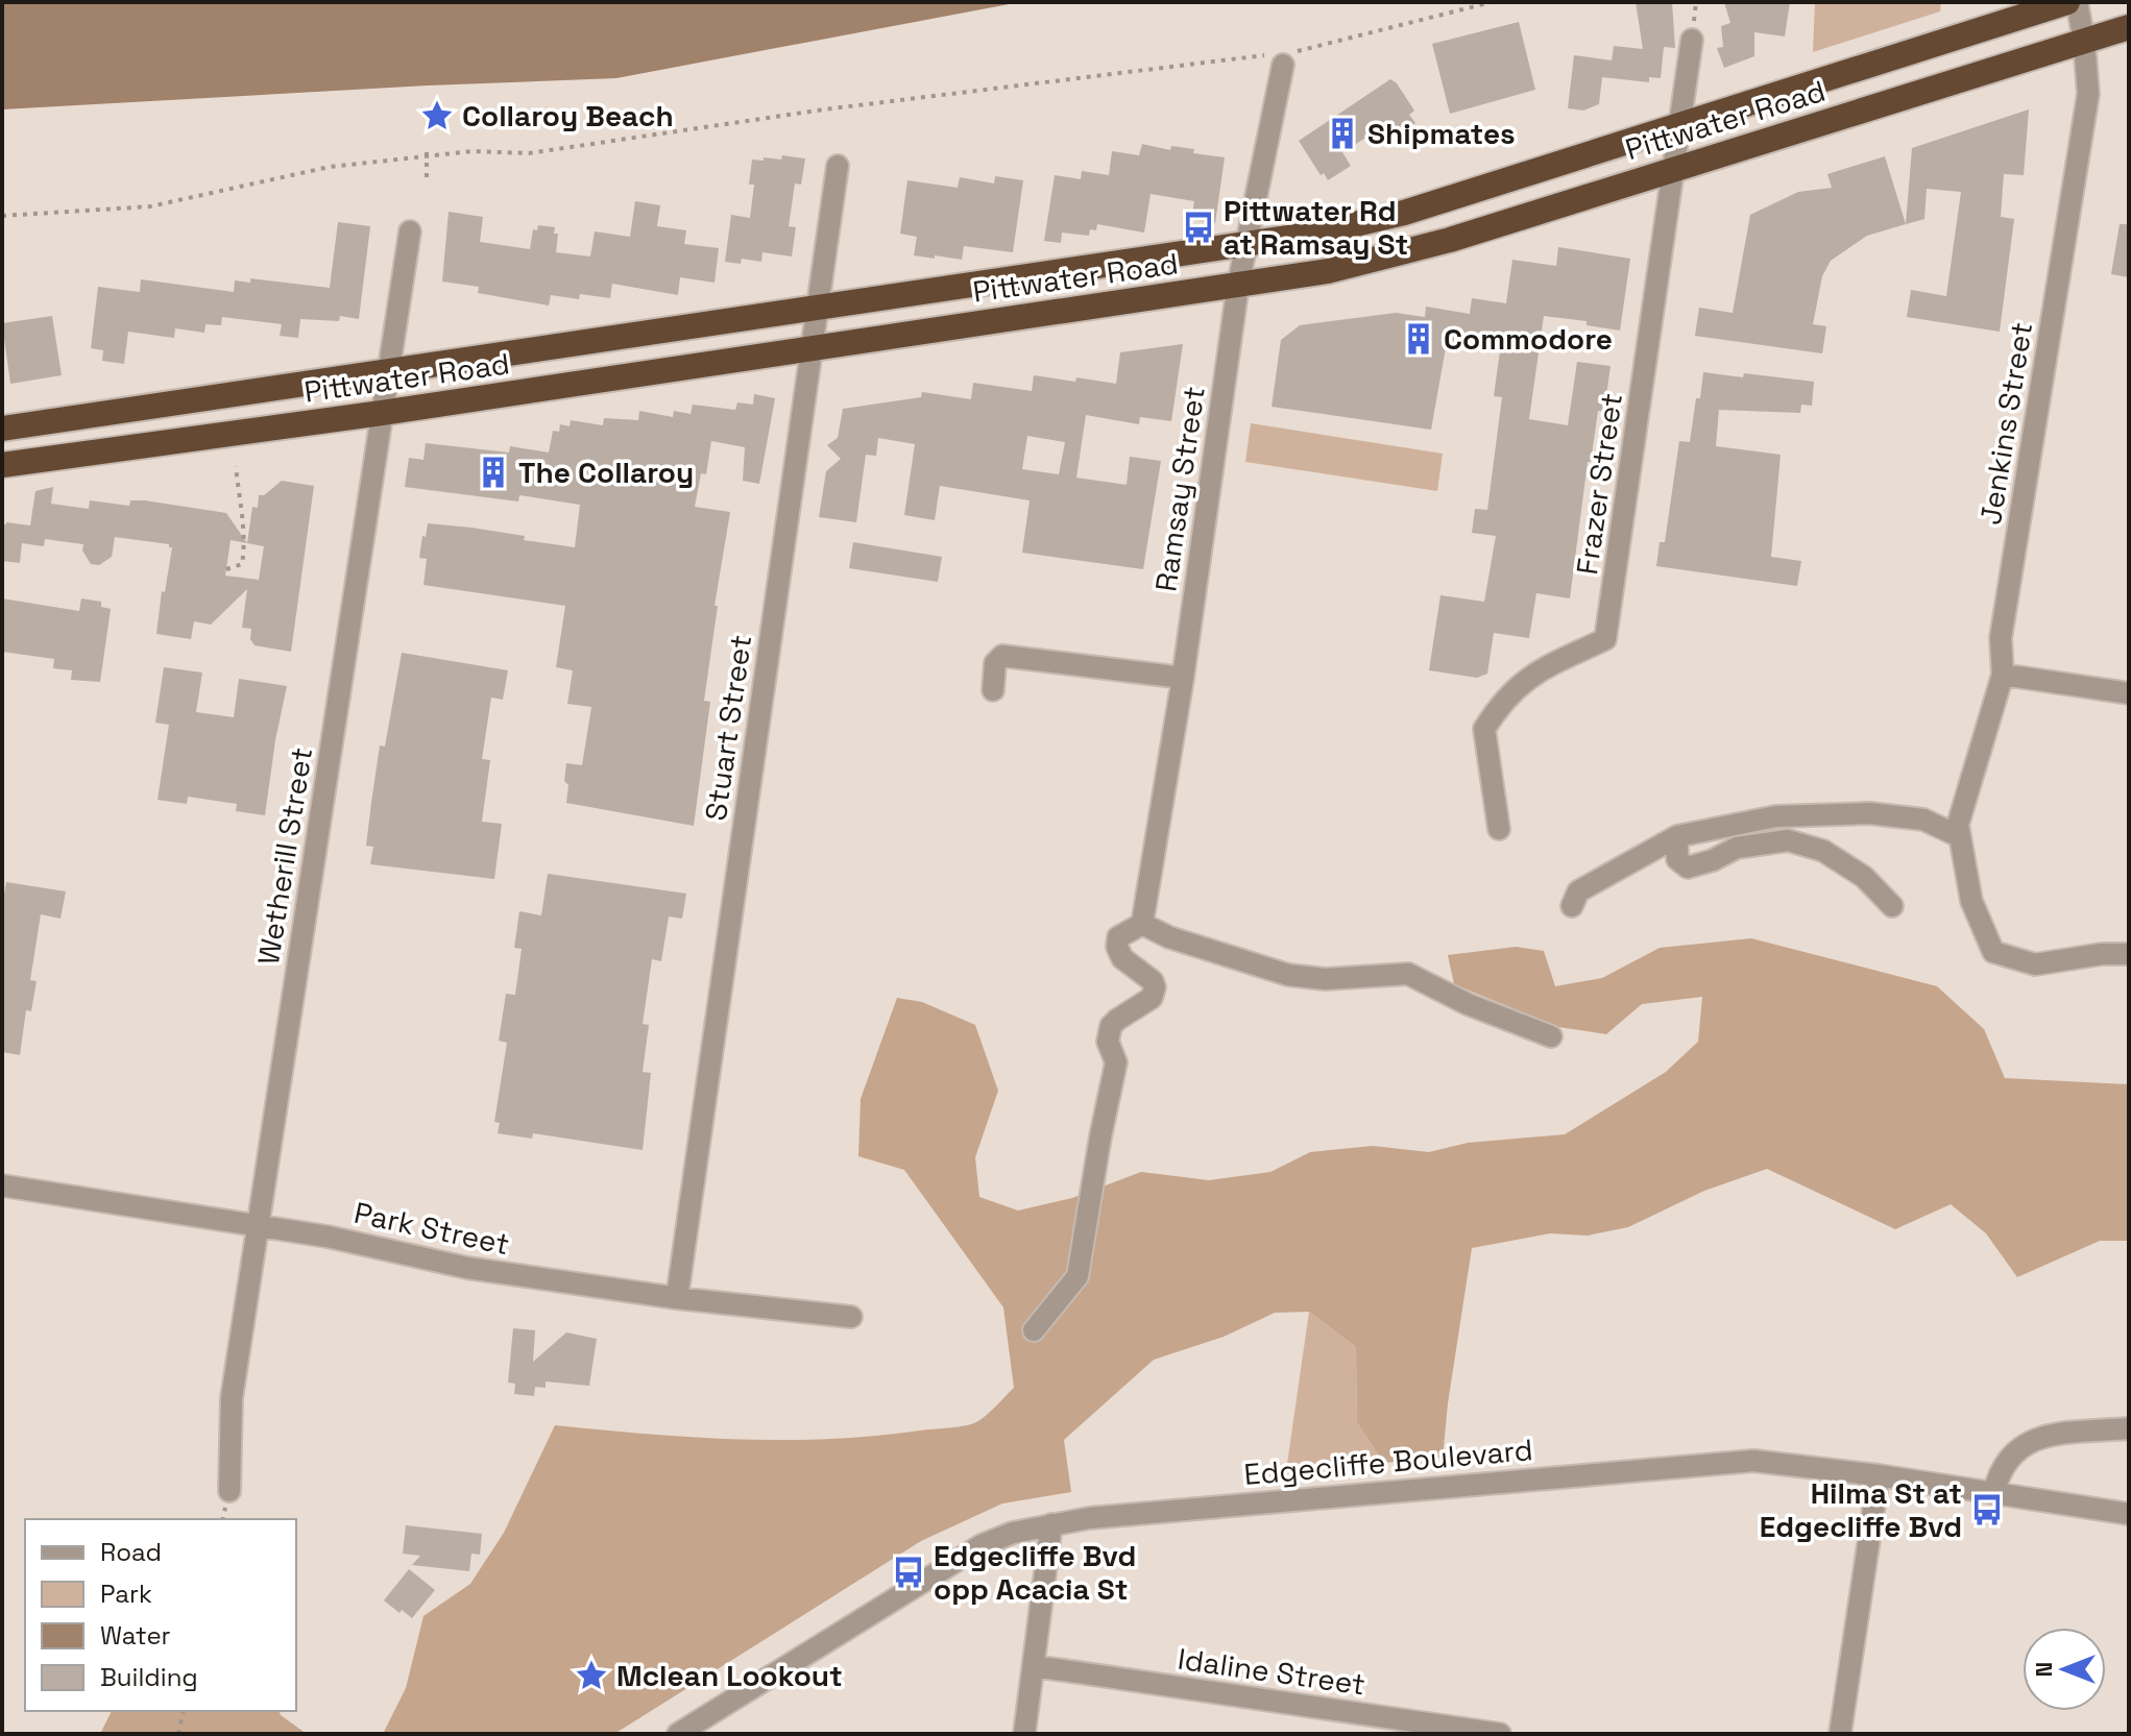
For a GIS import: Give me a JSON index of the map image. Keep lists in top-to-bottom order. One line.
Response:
{"streets":{"highway":["Pittwater Road"],"street":["Jenkins Street","Frazer Street","Ramsay Street","Stuart Street","Wetherill Street","Park Street","Edgecliffe Boulevard","Idaline Street"]},"crossings":[["Pittwater Road","Jenkins Street"],["Pittwater Road","Frazer Street"],["Pittwater Road","Ramsay Street"],["Pittwater Road","Stuart Street"],["Pittwater Road","Wetherill Street"],["Stuart Street","Park Street"],["Wetherill Street","Park Street"]],"places":{"place":["Collaroy Beach","Mclean Lookout"],"building":["Shipmates","Commodore","The Collaroy"],"bus stop":["Pittwater Rd at Ramsay St","Hilma St at Edgecliffe Bvd","Edgecliffe Bvd opp Acacia St"]},"legend":["Road","Park","Water","Building"],"north":"left"}
